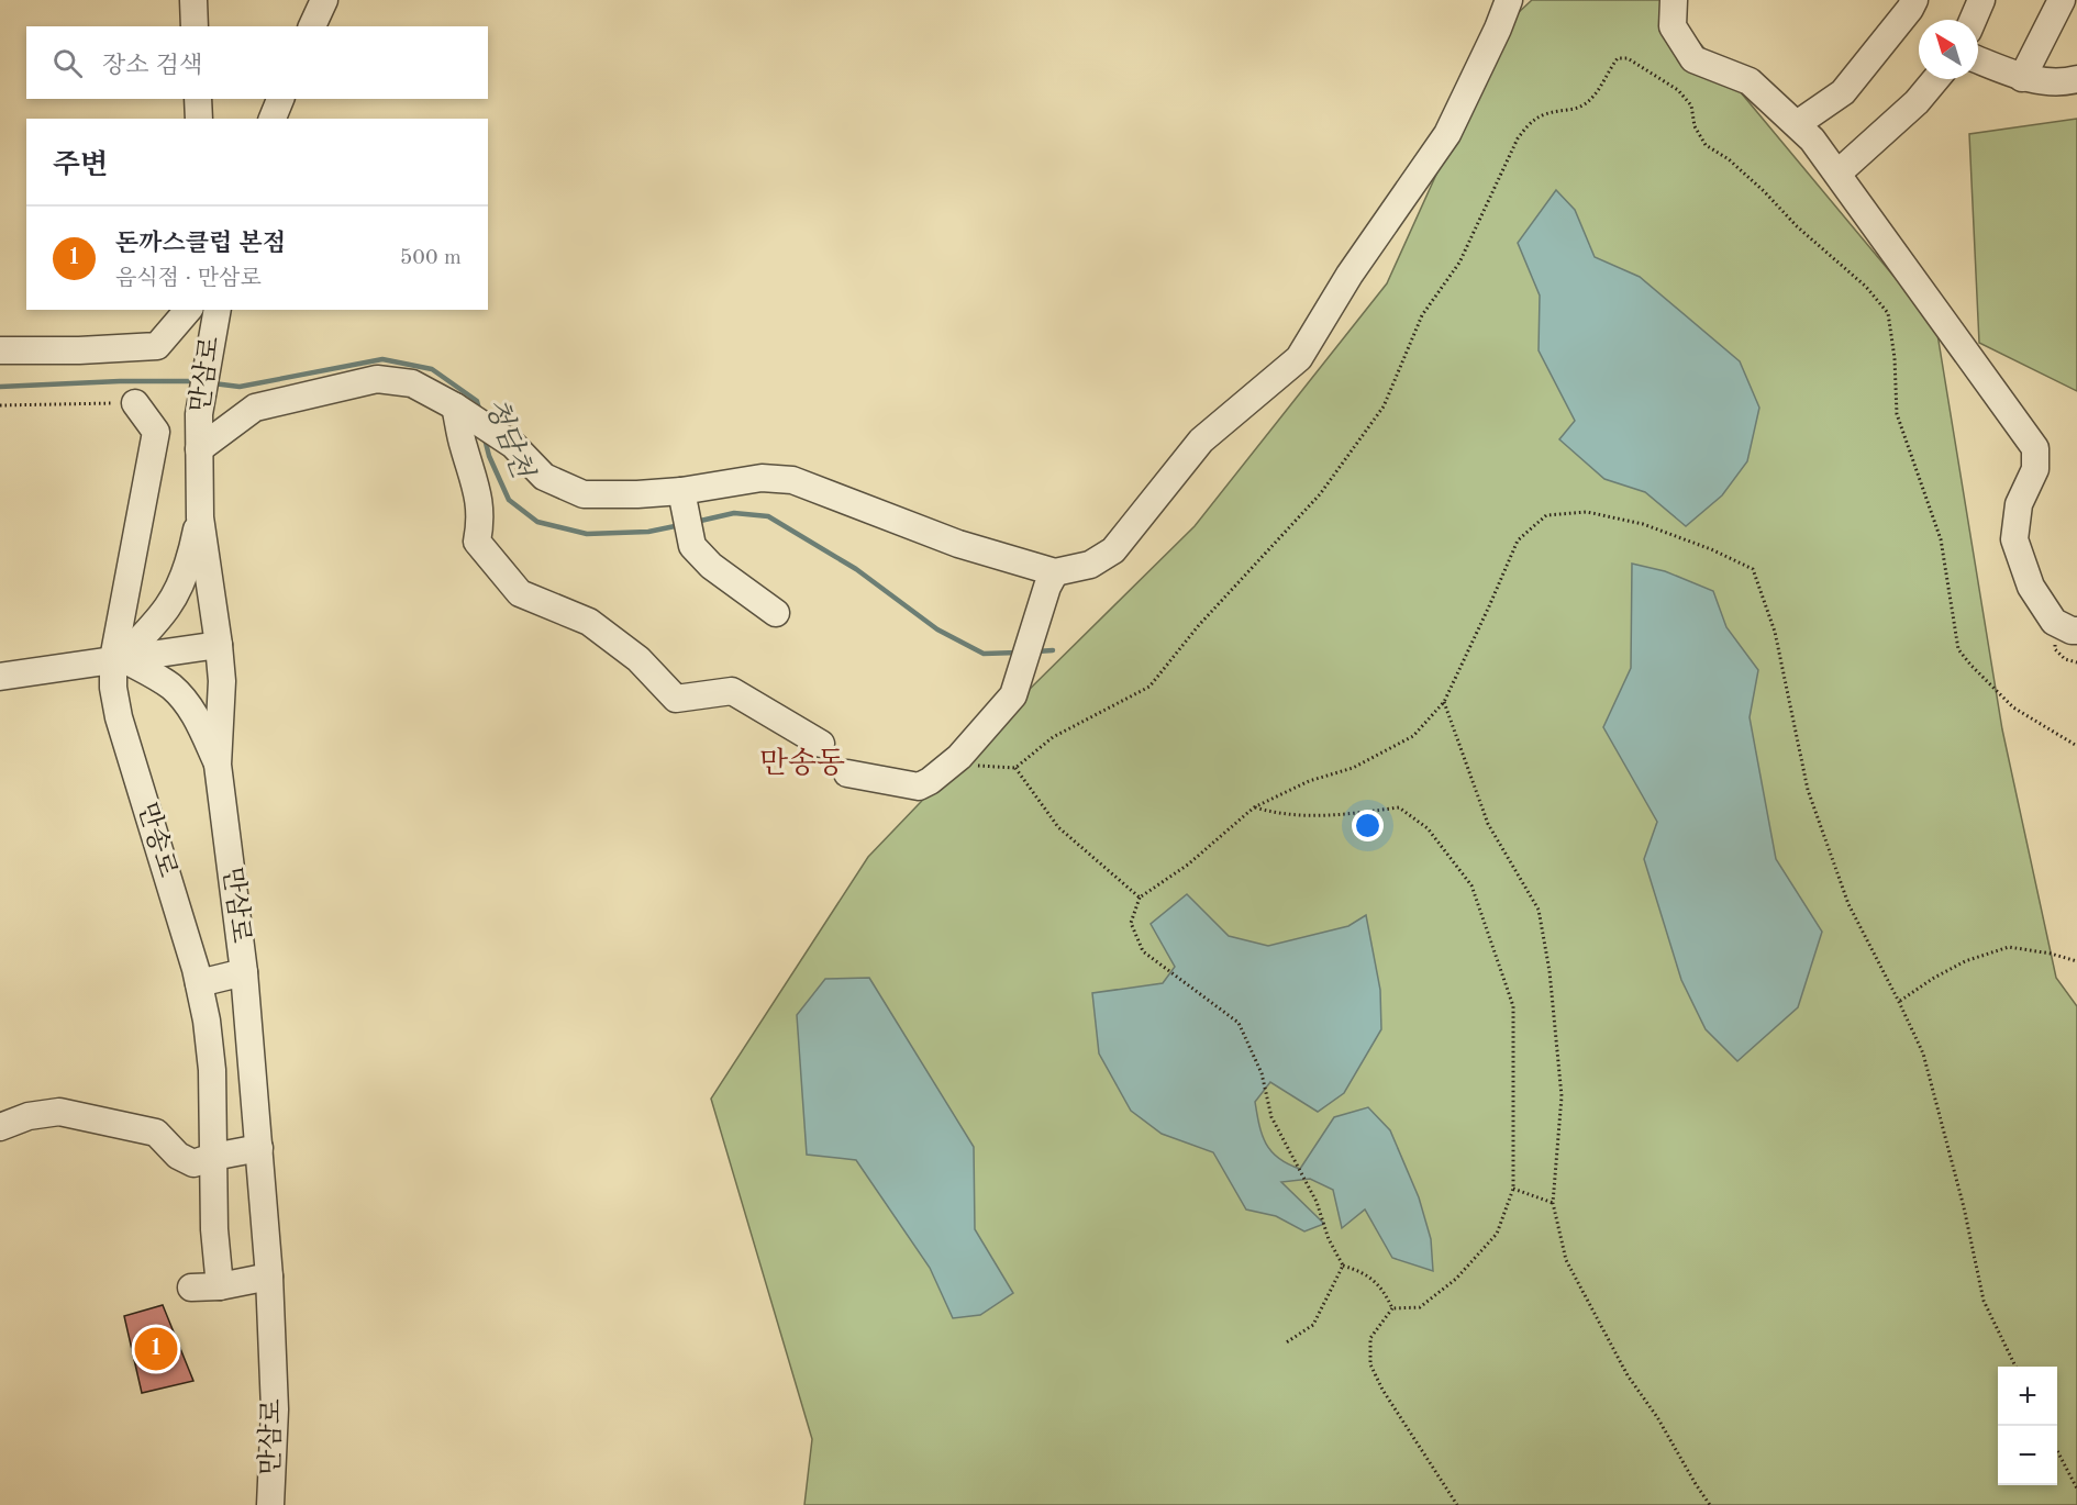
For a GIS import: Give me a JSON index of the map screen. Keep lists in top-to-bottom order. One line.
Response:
{"streets":{"street":["만삼로","만송로"]},"districts":["만송동"],"water":["청담천"],"north":"top left","page":{"search":"장소 검색","heading":"주변","list":[{"mark":"1","name":"돈까스클럽 본점","note":"음식점 · 만삼로","value":"500 m"}],"pins":"1","map_buttons":["+","−"]}}
